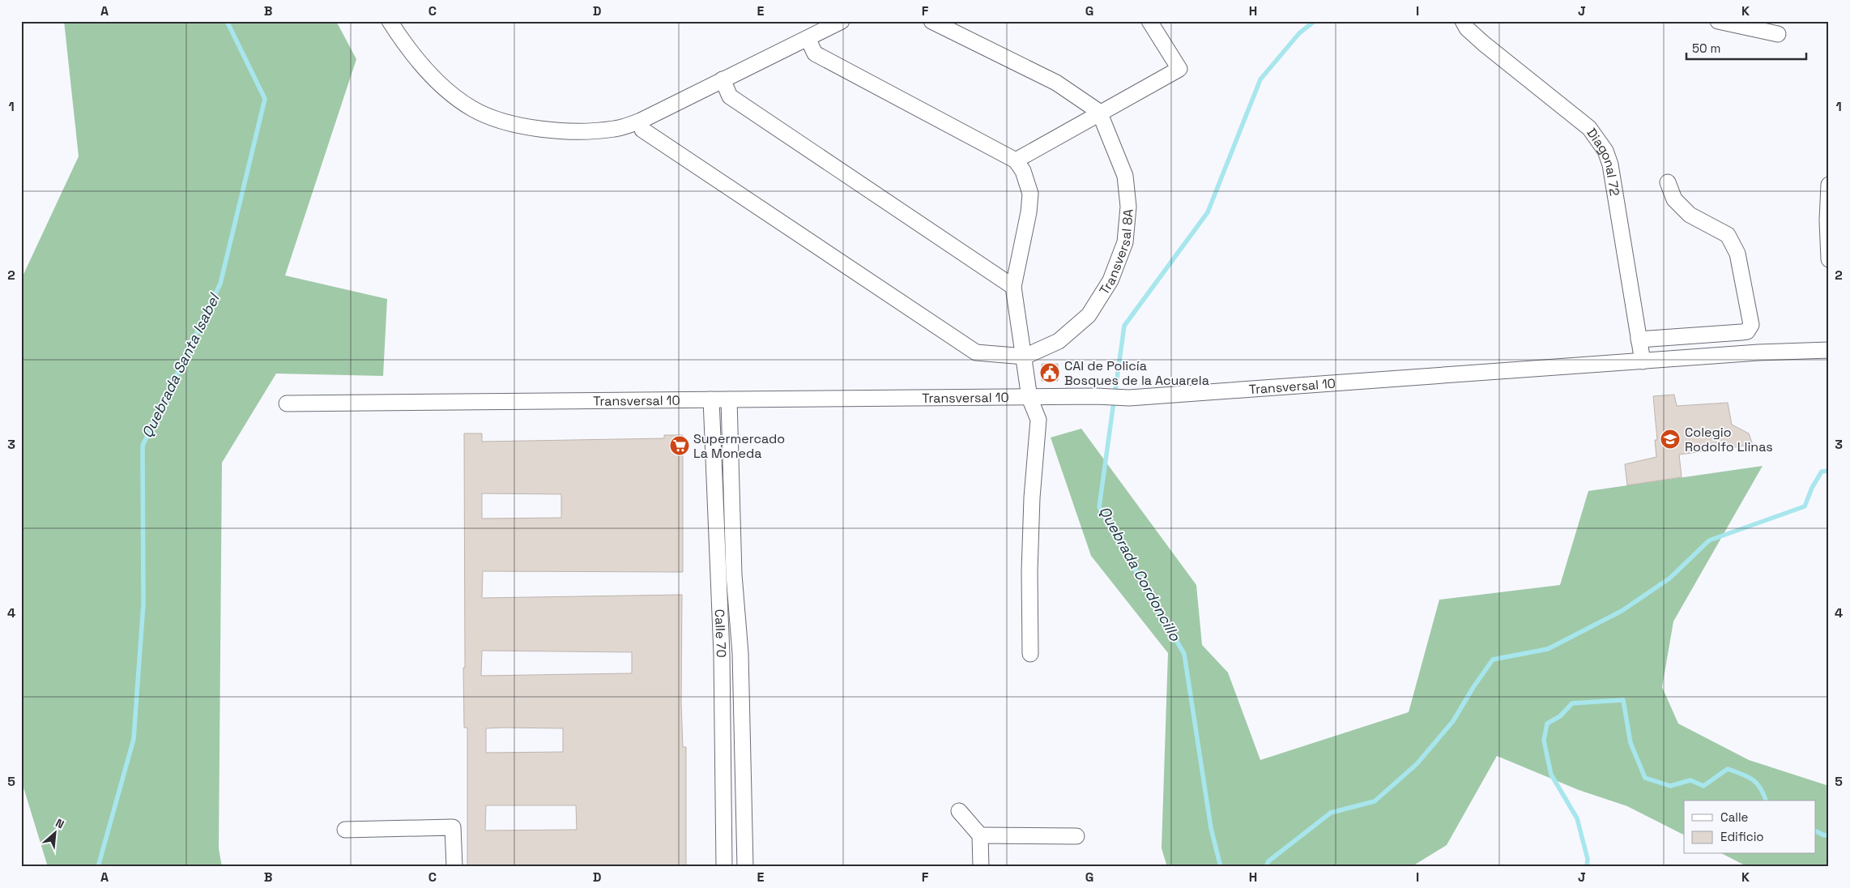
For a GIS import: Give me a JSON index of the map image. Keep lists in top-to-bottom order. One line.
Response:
{"streets":{"street":["Diagonal 72","Transversal 8A","Transversal 10","Calle 70"]},"crossings":[["Diagonal 72","Transversal 10"],["Transversal 10","Calle 70"]],"water":["Quebrada Santa Isabel","Quebrada Cordoncillo"],"places":{"public building":["CAI de Policía Bosques de la Acuarela"],"school or university":["Colegio Rodolfo Llinas"],"supermarket":["Supermercado La Moneda"]},"legend":["Calle","Edificio"],"scale_bar":"50 m","north":"top right","grid":{"columns":["A","B","C","D","E","F","G","H","I","J","K"],"rows":["1","2","3","4","5"]}}
